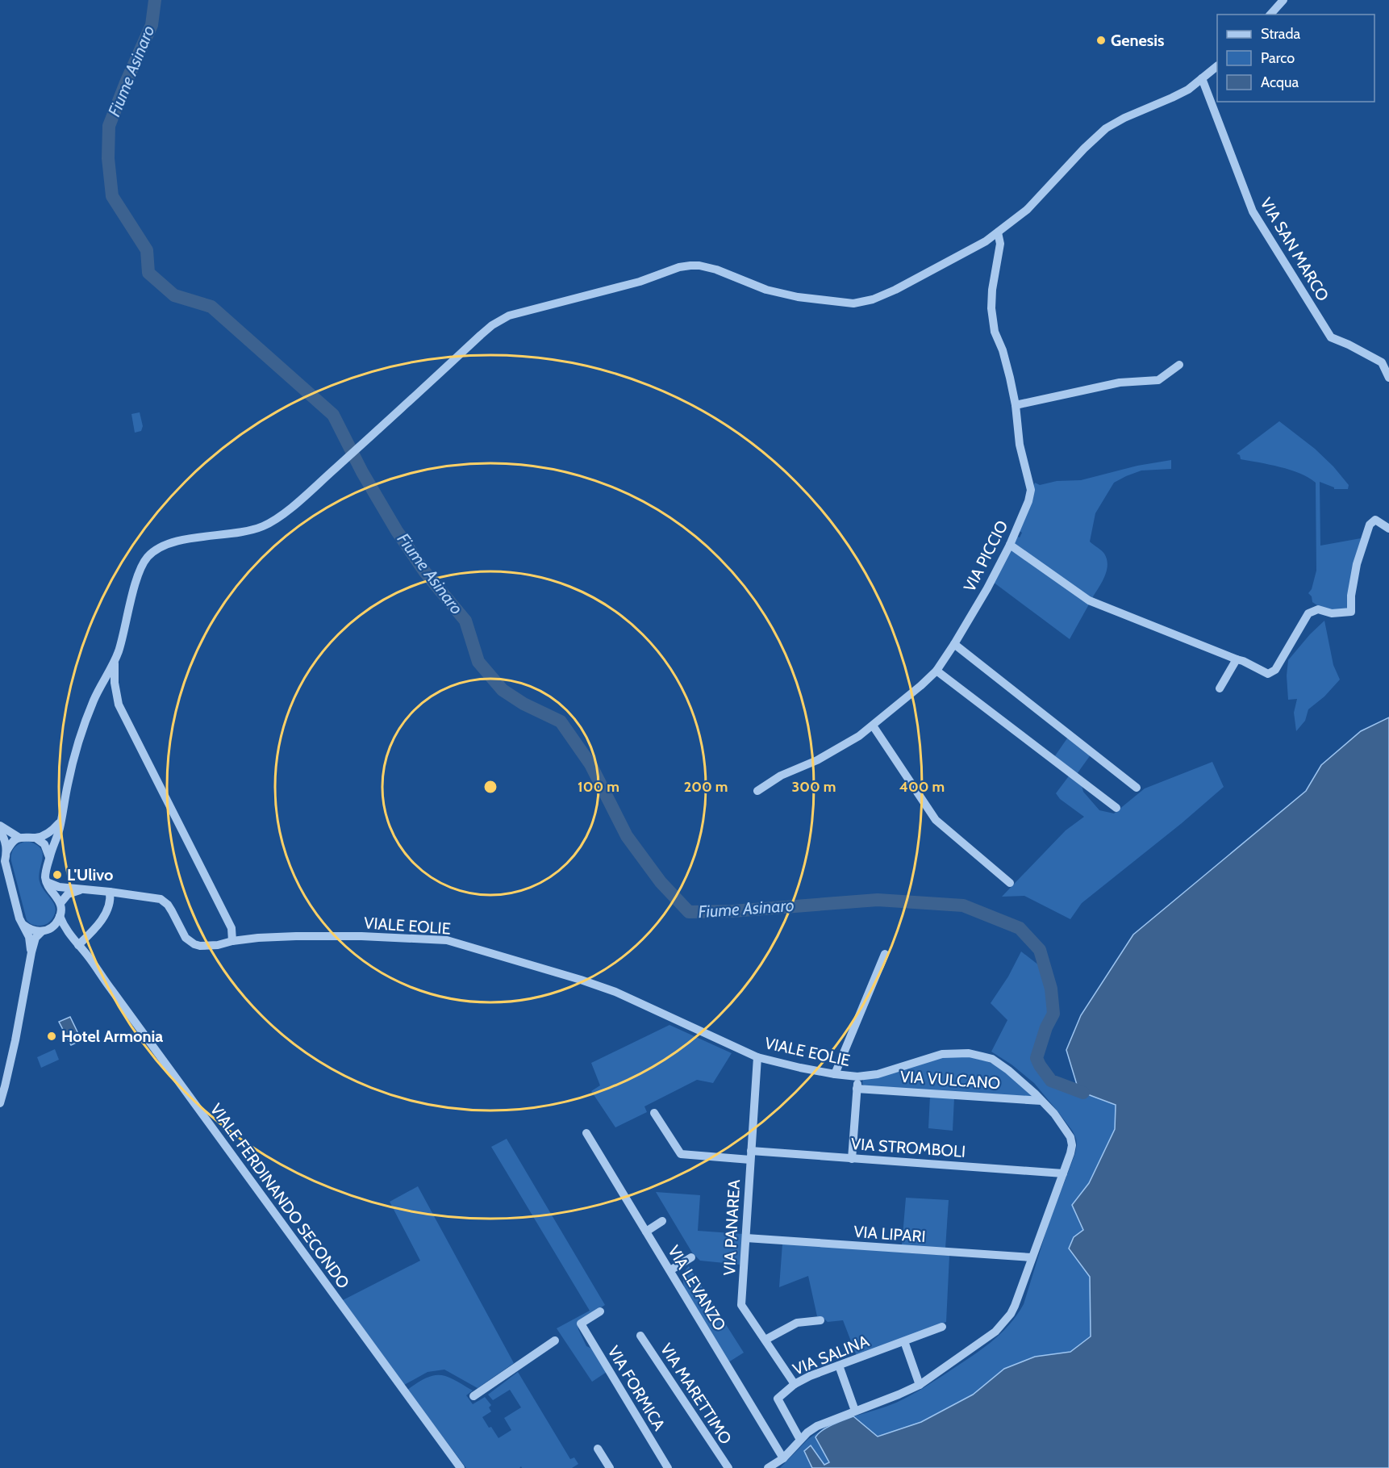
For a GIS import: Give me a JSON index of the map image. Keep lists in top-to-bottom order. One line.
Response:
{"streets":{"street":["VIA SAN MARCO","VIA PICCIO","VIALE EOLIE","VIA VULCANO","VIA STROMBOLI","VIALE FERDINANDO SECONDO","VIA PANAREA","VIA LIPARI","VIA LEVANZO","VIA SALINA","VIA FORMICA","VIA MARETTIMO"]},"crossings":[["VIALE EOLIE","VIA VULCANO"],["VIALE EOLIE","VIA STROMBOLI"],["VIALE EOLIE","VIA PANAREA"],["VIALE EOLIE","VIA LIPARI"],["VIALE EOLIE","VIA LEVANZO"],["VIALE EOLIE","VIA SALINA"],["VIA STROMBOLI","VIA PANAREA"],["VIA PANAREA","VIA LIPARI"],["VIA PANAREA","VIA SALINA"]],"water":["Fiume Asinaro"],"places":["Genesis","L'Ulivo","Hotel Armonia"],"legend":["Strada","Parco","Acqua"],"rings":["100 m","200 m","300 m","400 m"]}
